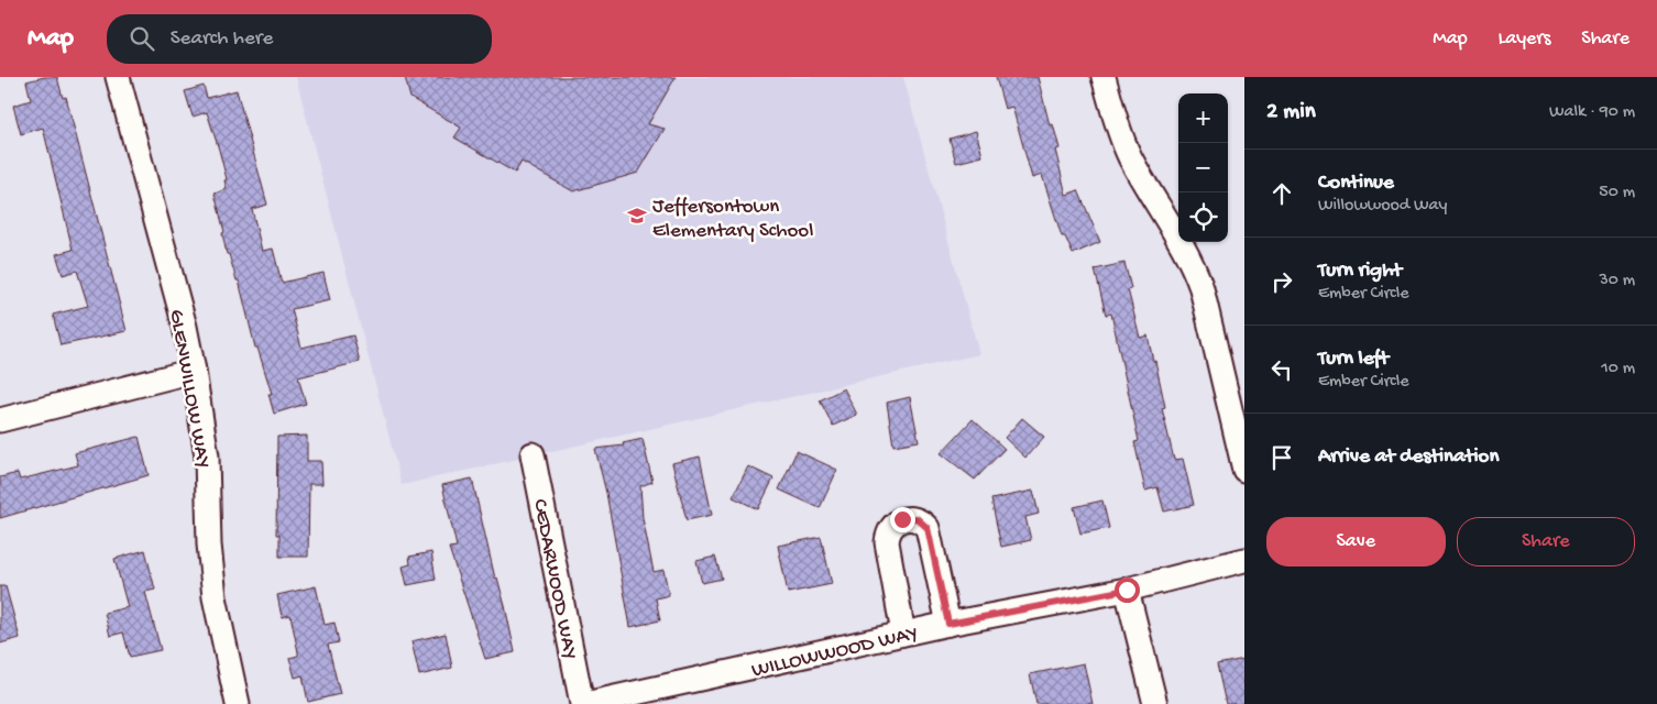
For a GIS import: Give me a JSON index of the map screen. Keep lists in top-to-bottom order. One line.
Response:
{"streets":{"street":["GLENWILLOW WAY","CEDARWOOD WAY","WILLOWWOOD WAY"]},"crossings":[["CEDARWOOD WAY","WILLOWWOOD WAY"]],"places":{"school or university":["Jeffersontown Elementary School"]},"page":{"header":"Map","search":"Search here","nav":["Map","Layers","Share"],"heading":["2 min","Walk · 90 m"],"map_buttons":["+","−"],"list":[["Continue","Willowwood Way","50 m"],["Turn right","Ember Circle","30 m"],["Turn left","Ember Circle","10 m"],"Arrive at destination"],"buttons":["Save","Share"]}}
